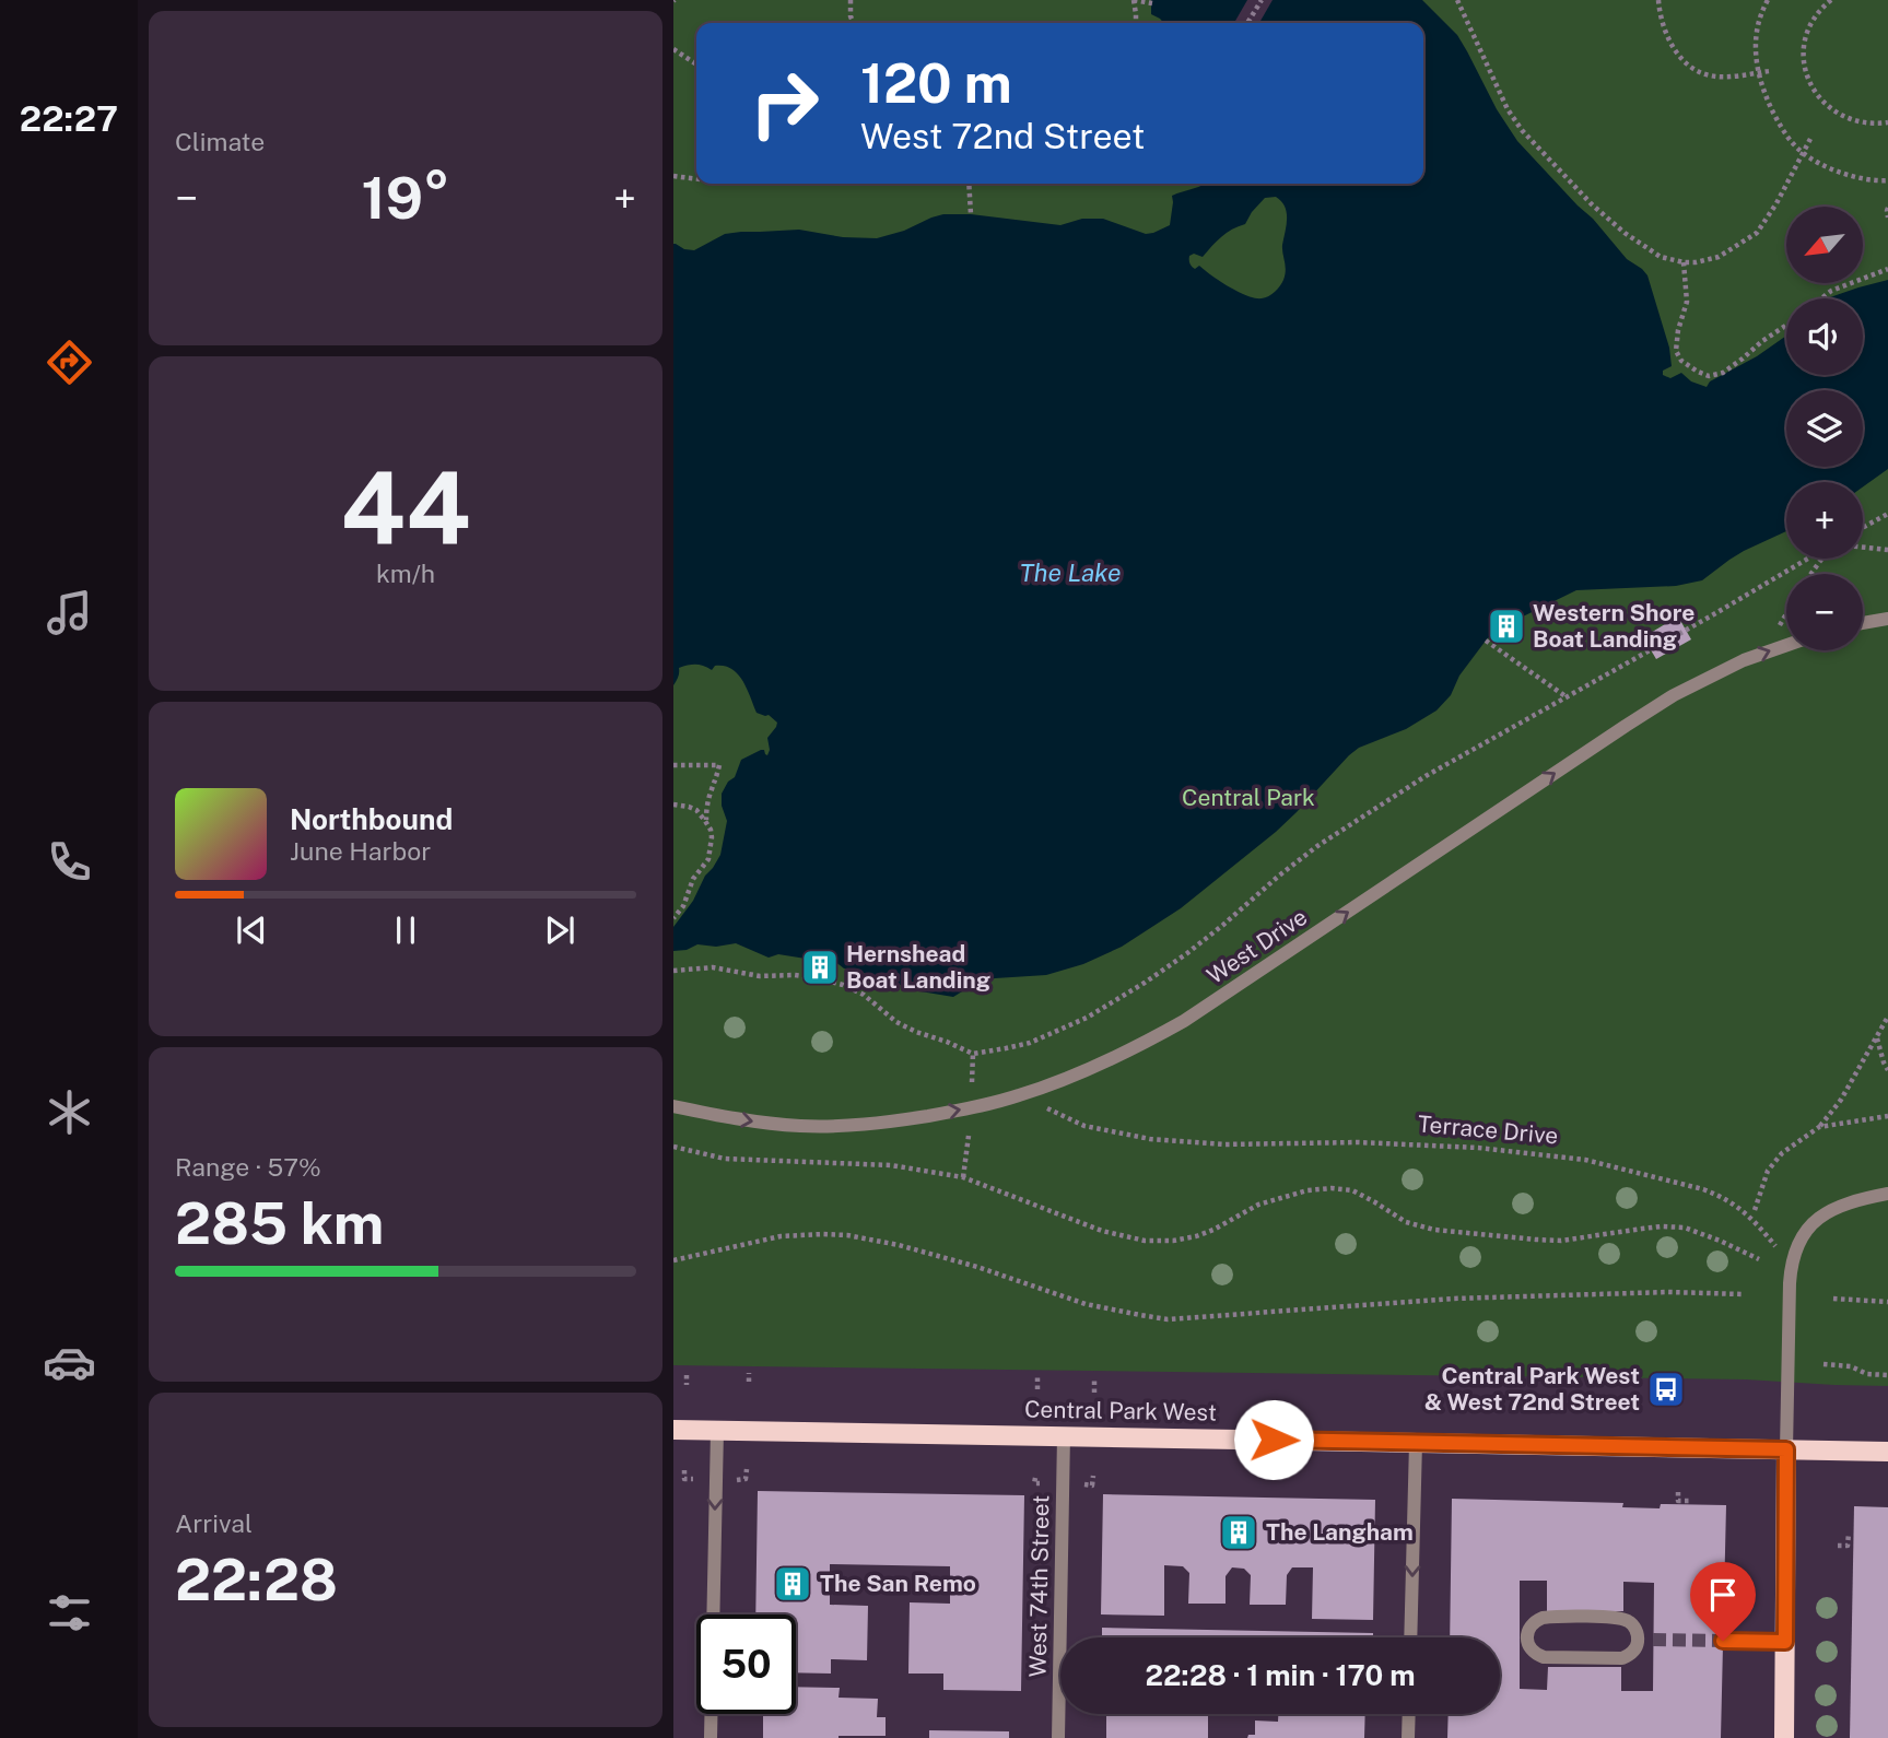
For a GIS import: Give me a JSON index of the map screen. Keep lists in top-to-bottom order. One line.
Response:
{"streets":{"main road":["Central Park West"],"street":["West Drive","West 74th Street"],"path":["Terrace Drive"]},"crossings":[["West Drive","Terrace Drive"],["Central Park West","West 74th Street"]],"one_way":["West Drive"],"water":["The Lake"],"parks":["Central Park"],"places":{"building":["Western Shore Boat Landing","Hernshead Boat Landing","The Langham","The San Remo"],"bus stop":["Central Park West & West 72nd Street"]},"north":"bottom left","page":{"tabs":"22:27","tile":["Climate",["44","km/h"],["Range · 57%","285 km"],["Arrival","22:28"]],"turn":["120 m","West 72nd Street"],"heat":["−","19°","+"],"map_buttons":["+","−"],"song":["Northbound","June Harbor"],"limit":"50","trip":"22:28 · 1 min · 170 m"}}
